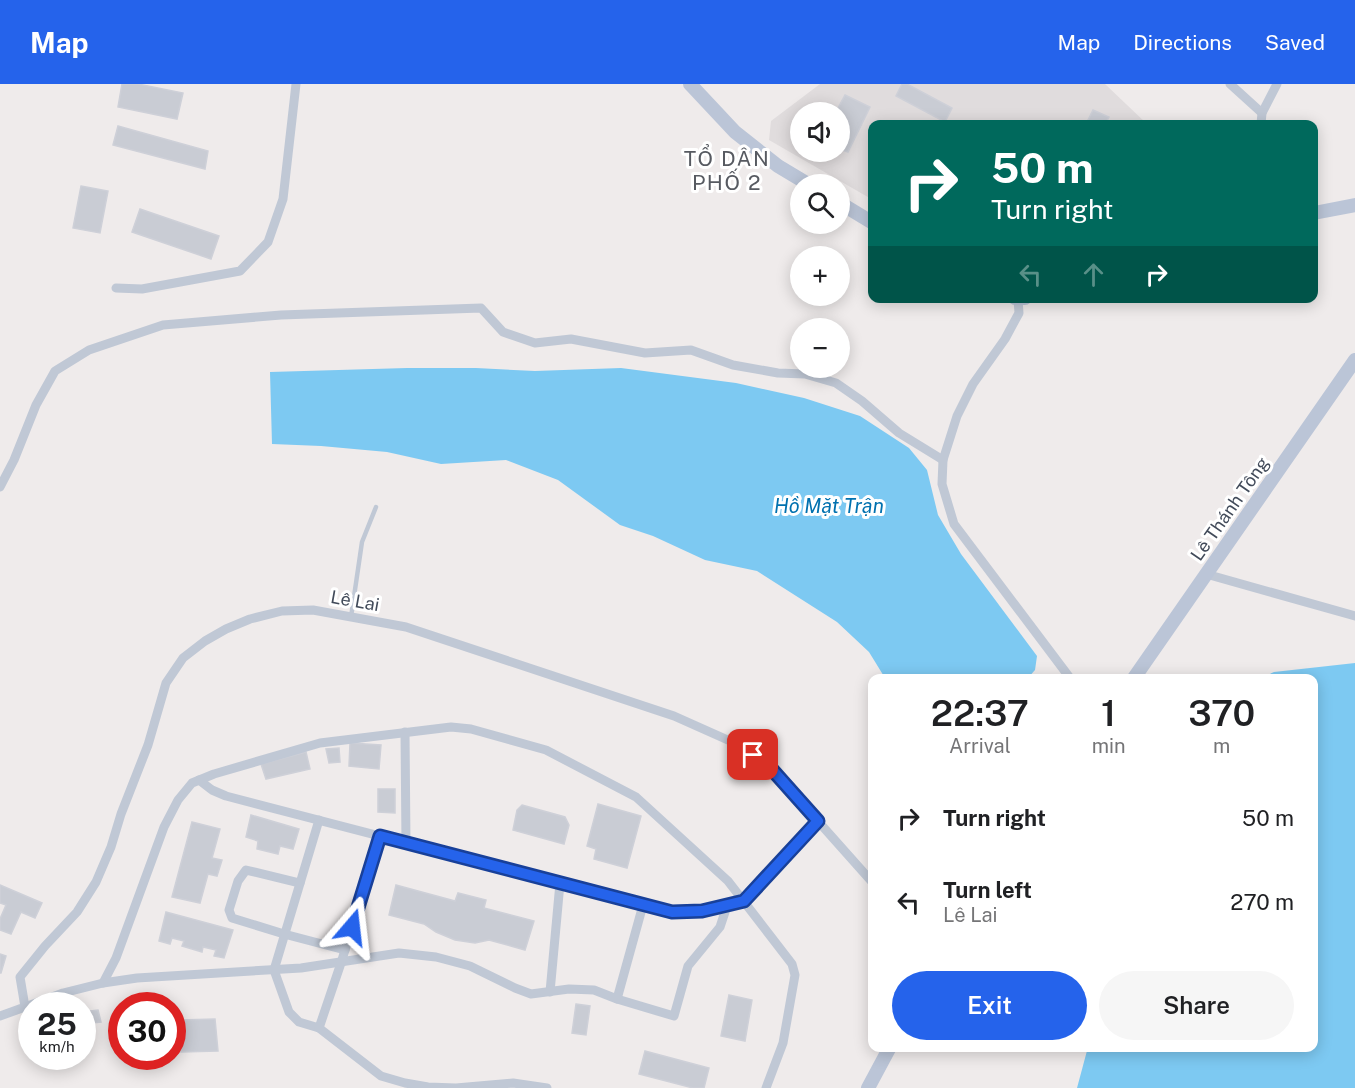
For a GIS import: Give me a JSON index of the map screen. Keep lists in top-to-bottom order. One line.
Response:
{"streets":{"street":["Lê Thánh Tông","Lê Lai"]},"districts":["TỔ DÂN PHỐ 2"],"water":["Hồ Mặt Trận"],"page":{"header":"Map","nav":["Map","Directions","Saved"],"map_buttons":["+","−"],"turn":["50 m","Turn right"],"eta":["22:37","Arrival","1","min","370","m"],"list":[{"name":"Turn right","value":"50 m"},{"name":"Turn left","note":"Lê Lai","value":"270 m"}],"buttons":["Exit","Share"],"speed":"25 km/h","limit":"30"}}
